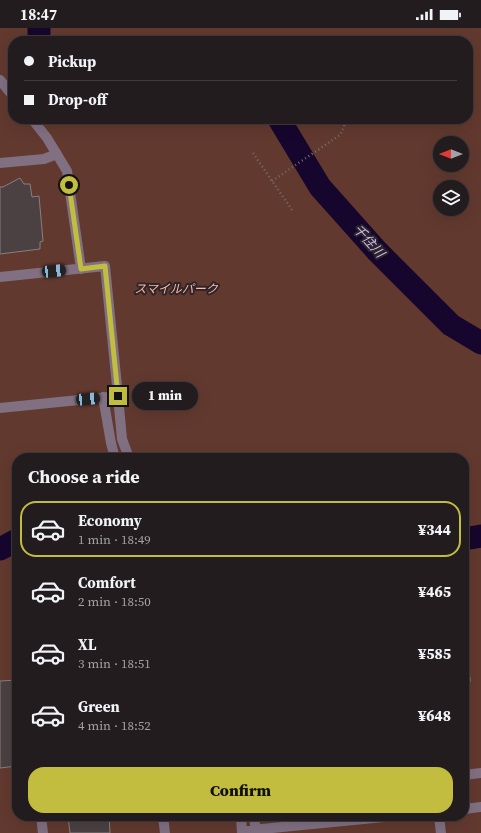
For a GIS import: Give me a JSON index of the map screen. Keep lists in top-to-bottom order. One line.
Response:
{"water":["千住川"],"parks":["スマイルパーク"],"north":"left","page":{"status":"18:47","banner":["Pickup","Drop-off"],"bubble":"1 min","heading":"Choose a ride","list":[{"name":"Economy","note":"1 min · 18:49","value":"¥344"},{"name":"Comfort","note":"2 min · 18:50","value":"¥465"},{"name":"XL","note":"3 min · 18:51","value":"¥585"},{"name":"Green","note":"4 min · 18:52","value":"¥648"}],"buttons":"Confirm"}}
